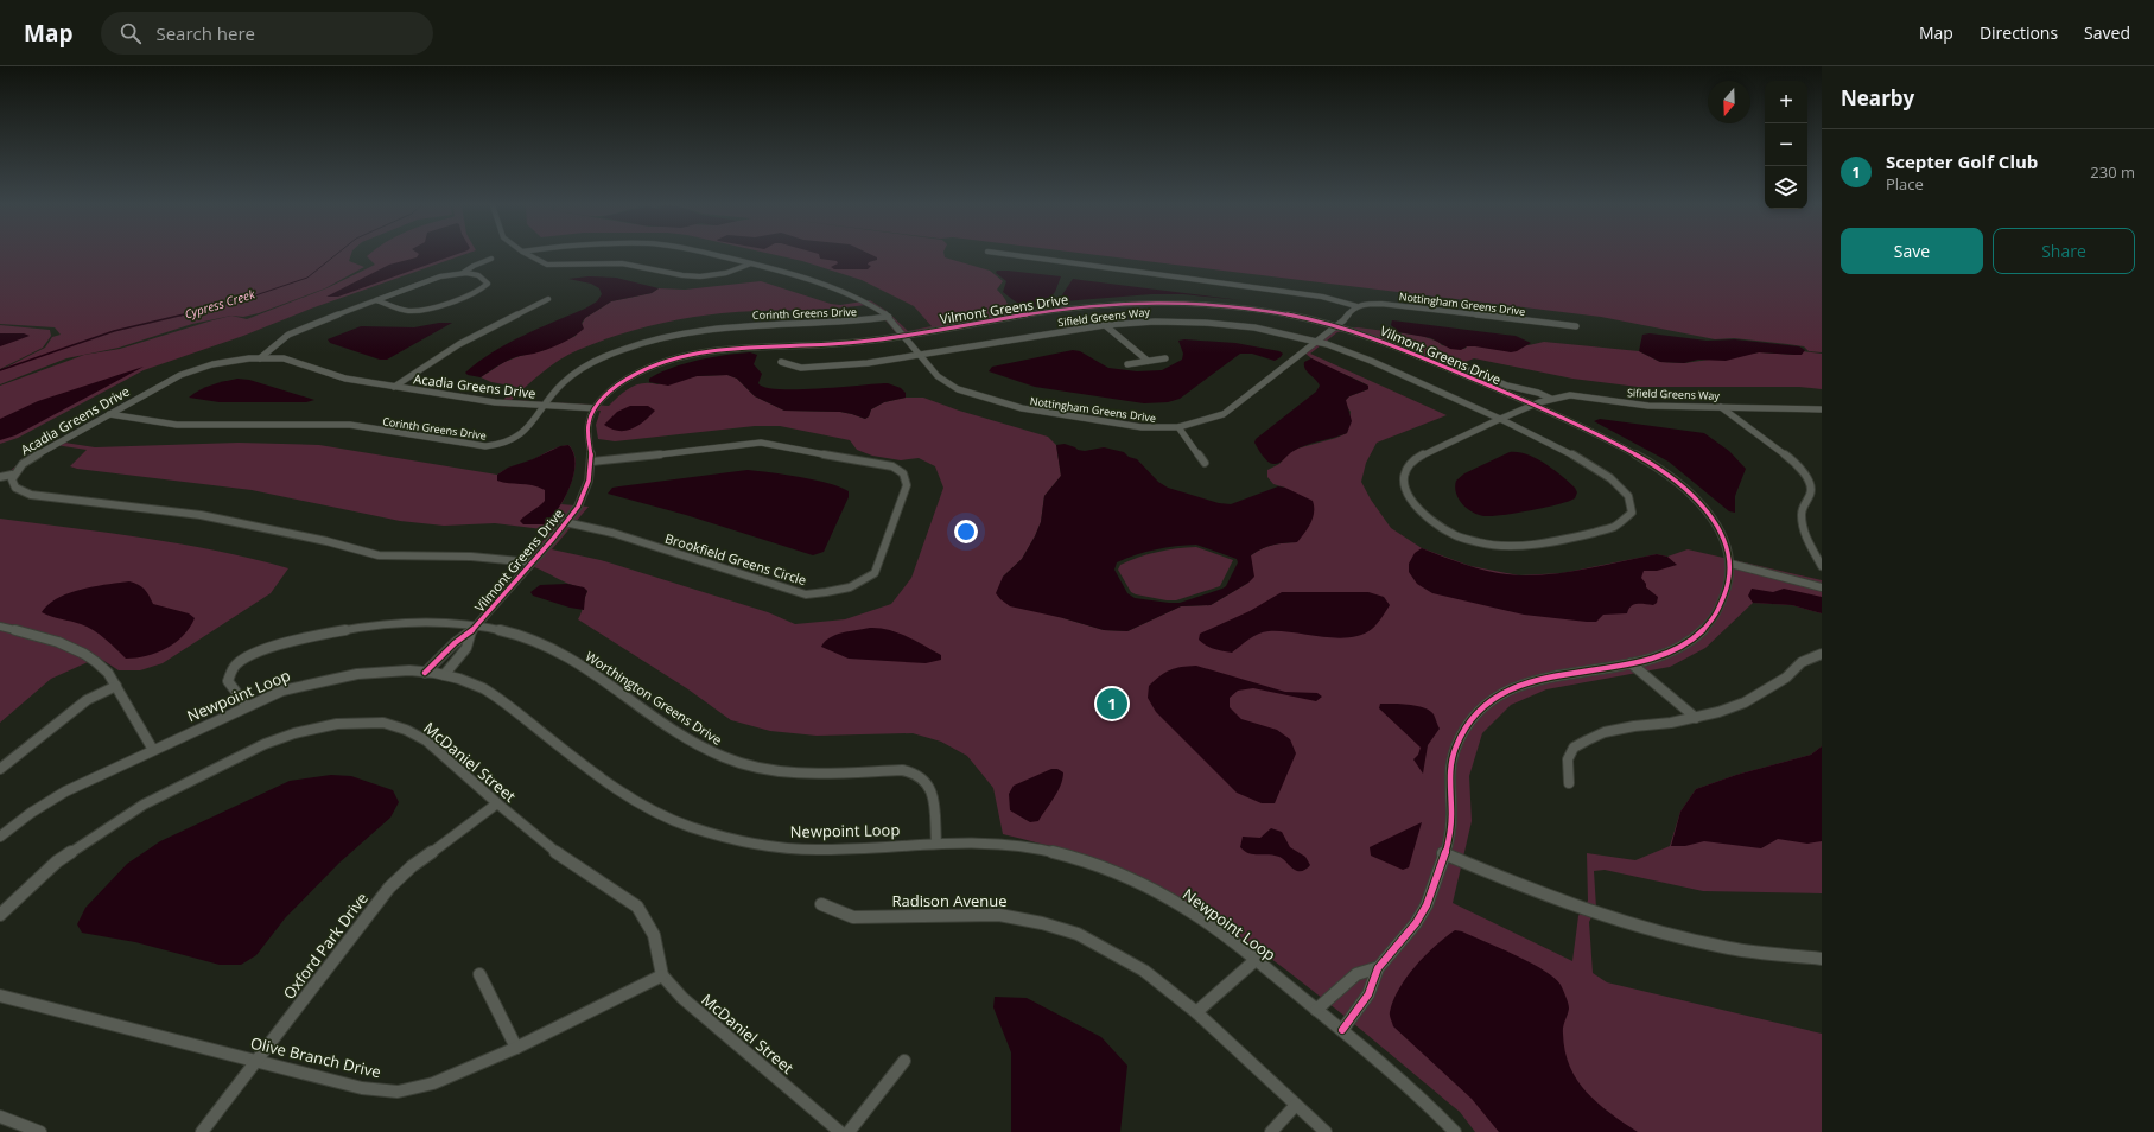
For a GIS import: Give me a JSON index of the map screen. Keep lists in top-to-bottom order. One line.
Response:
{"streets":{"street":["Nottingham Greens Drive","Vilmont Greens Drive","Corinth Greens Drive","Sifield Greens Way","Acadia Greens Drive","Brookfield Greens Circle","Newpoint Loop","Worthington Greens Drive","McDaniel Street","Radison Avenue","Oxford Park Drive","Olive Branch Drive"]},"crossings":[["Nottingham Greens Drive","Vilmont Greens Drive"],["Nottingham Greens Drive","Corinth Greens Drive"],["Nottingham Greens Drive","Sifield Greens Way"],["Vilmont Greens Drive","Sifield Greens Way"],["Vilmont Greens Drive","Acadia Greens Drive"],["Vilmont Greens Drive","Brookfield Greens Circle"],["Vilmont Greens Drive","Newpoint Loop"],["Vilmont Greens Drive","Worthington Greens Drive"],["Corinth Greens Drive","Acadia Greens Drive"],["Newpoint Loop","Worthington Greens Drive"],["McDaniel Street","Oxford Park Drive"],["McDaniel Street","Olive Branch Drive"],["Oxford Park Drive","Olive Branch Drive"]],"water":["Cypress Creek"],"north":"bottom","page":{"header":"Map","search":"Search here","nav":["Map","Directions","Saved"],"heading":"Nearby","map_buttons":["+","−"],"list":[{"mark":"1","name":"Scepter Golf Club","note":"Place","value":"230 m"}],"buttons":["Save","Share"],"pins":"1"}}
